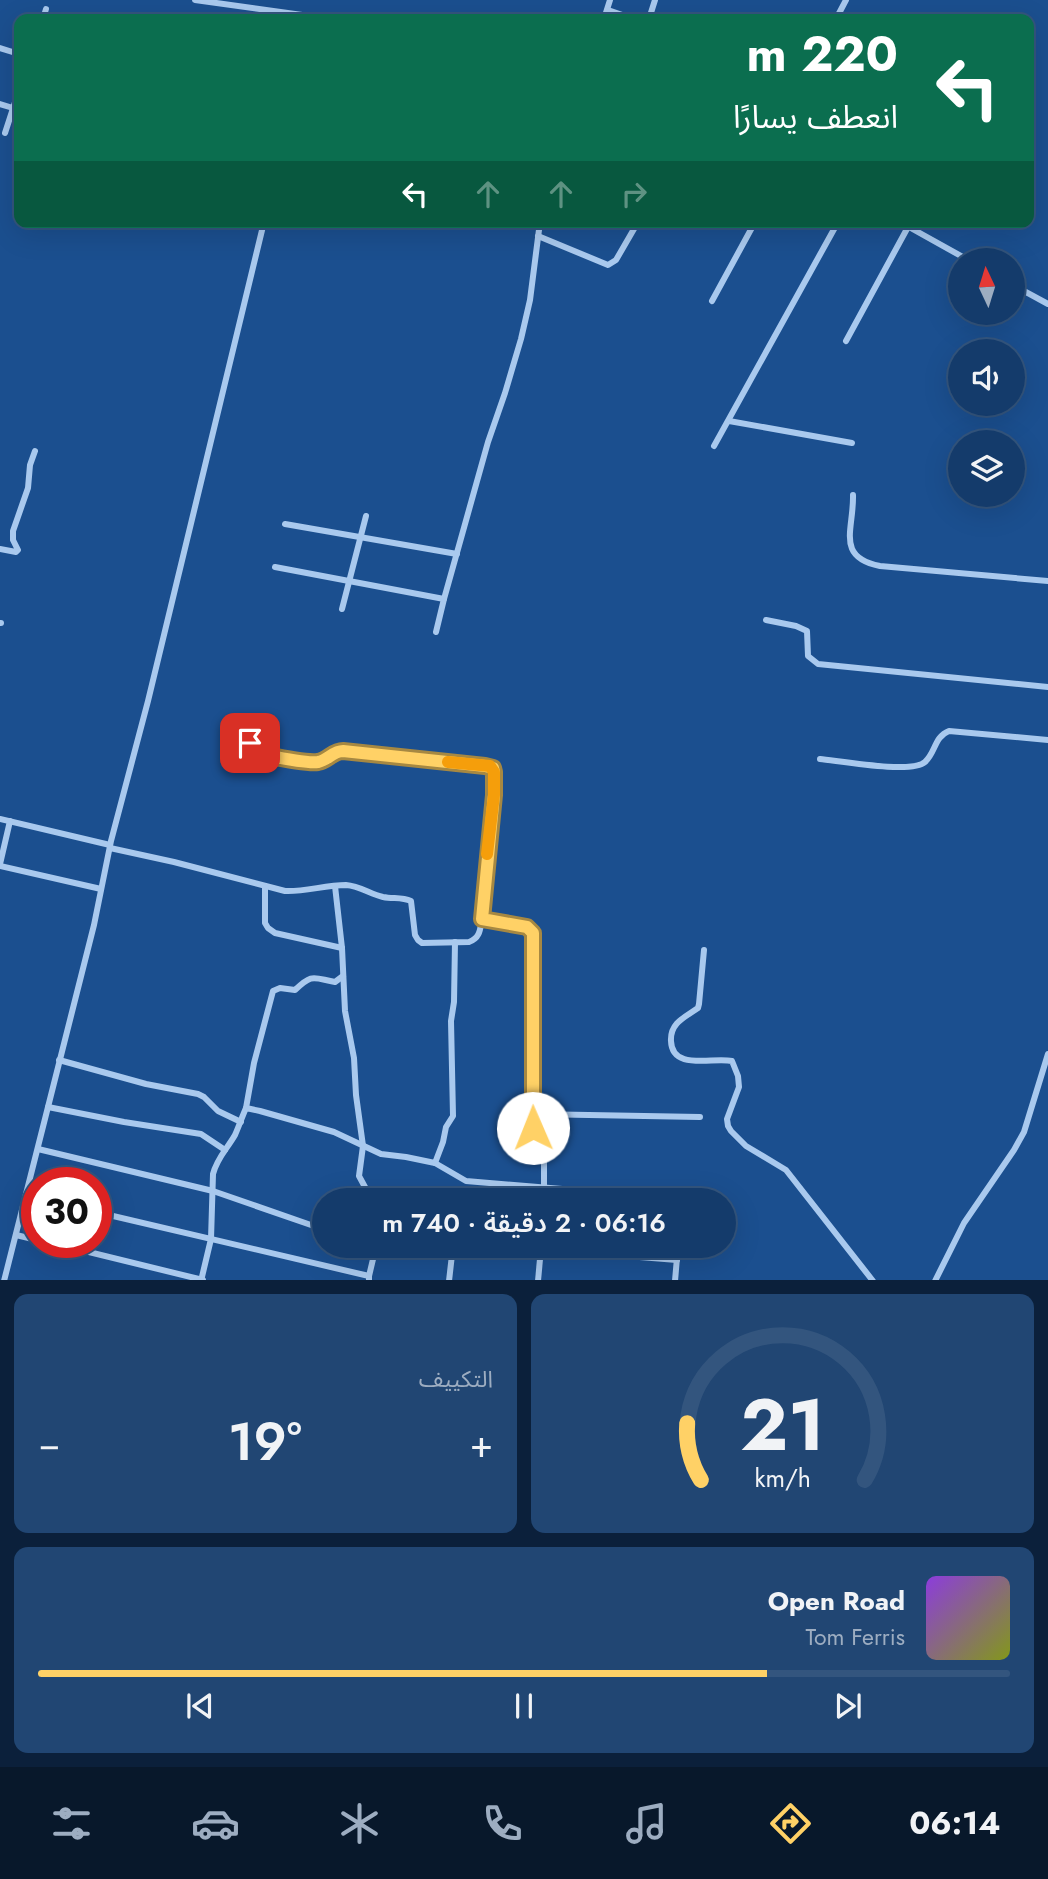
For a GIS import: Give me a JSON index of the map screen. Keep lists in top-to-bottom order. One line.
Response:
{"north":"top","page":{"turn":["220 m","انعطف يسارًا"],"limit":"30","trip":"06:16 · 2 دقيقة · 740 m","tile":"التكييف","heat":["−","19°","+"],"song":["Open Road","Tom Ferris"],"tabs":"06:14","gauge":["21","km/h"]}}
